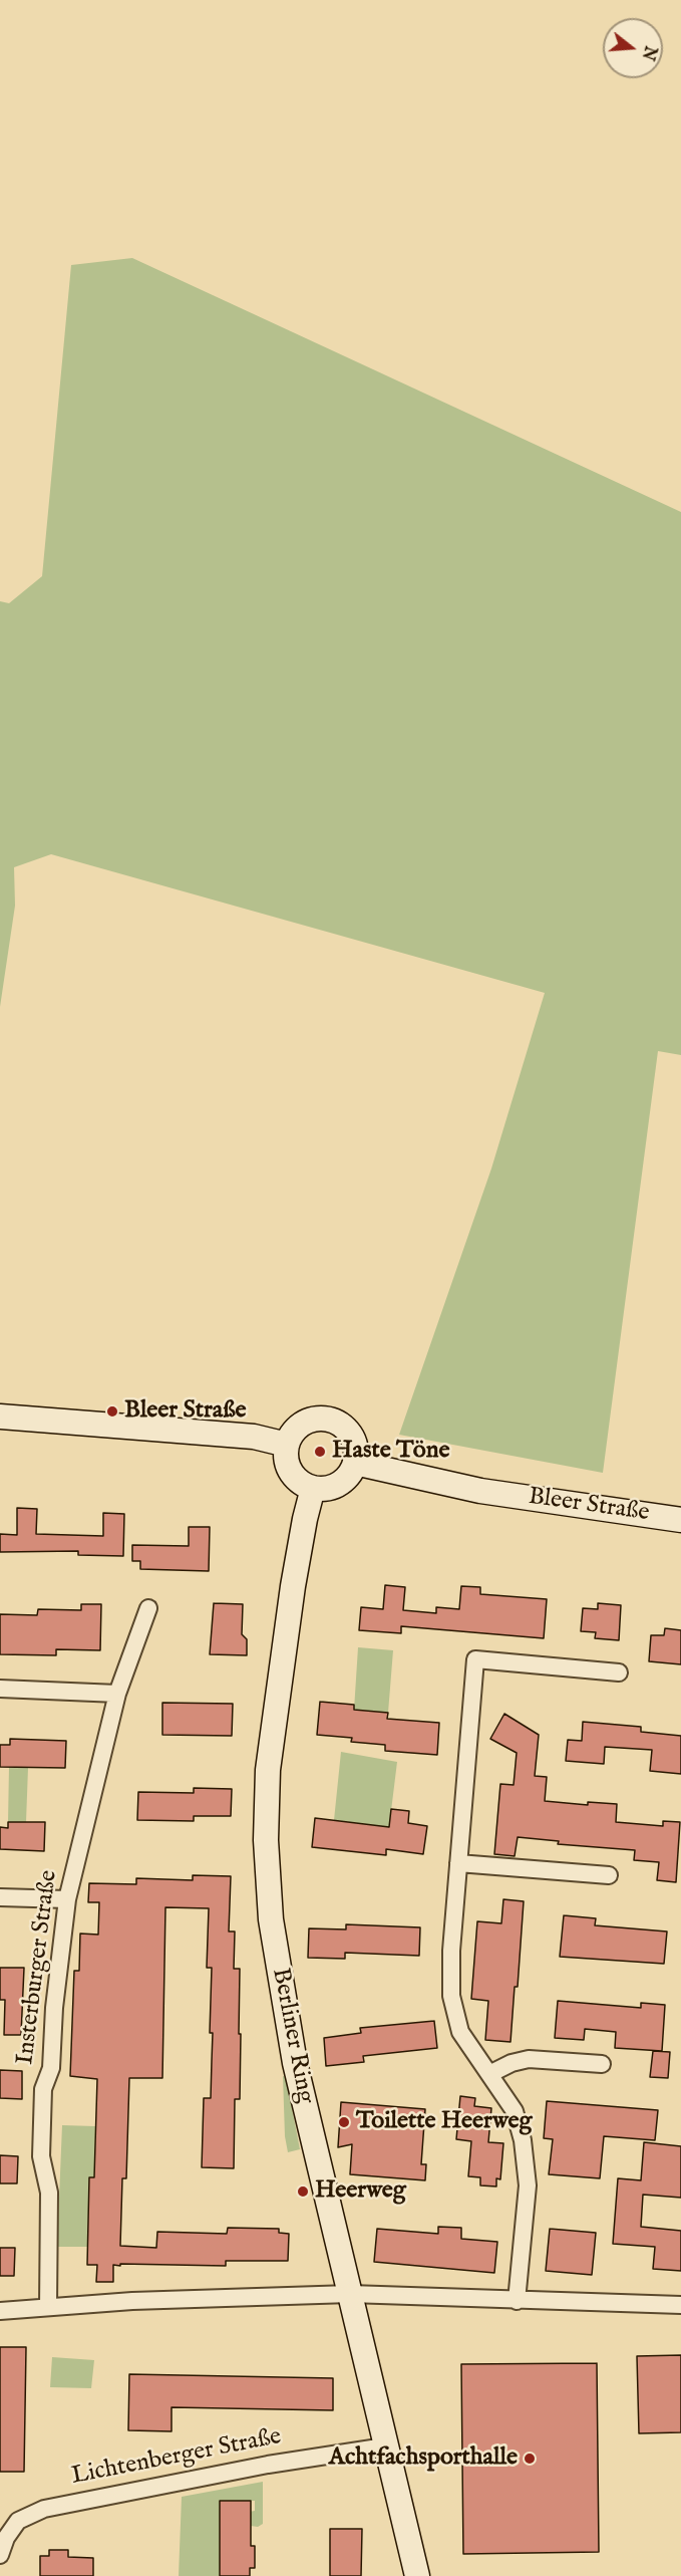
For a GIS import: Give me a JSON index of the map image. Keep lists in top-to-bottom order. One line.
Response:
{"streets":{"street":["Bleer Straße","Insterburger Straße","Berliner Ring","Lichtenberger Straße"]},"crossings":[["Bleer Straße","Berliner Ring"],["Berliner Ring","Lichtenberger Straße"]],"places":["Bleer Straße","Haste Töne","Toilette Heerweg","Heerweg","Achtfachsporthalle"],"north":"right"}
